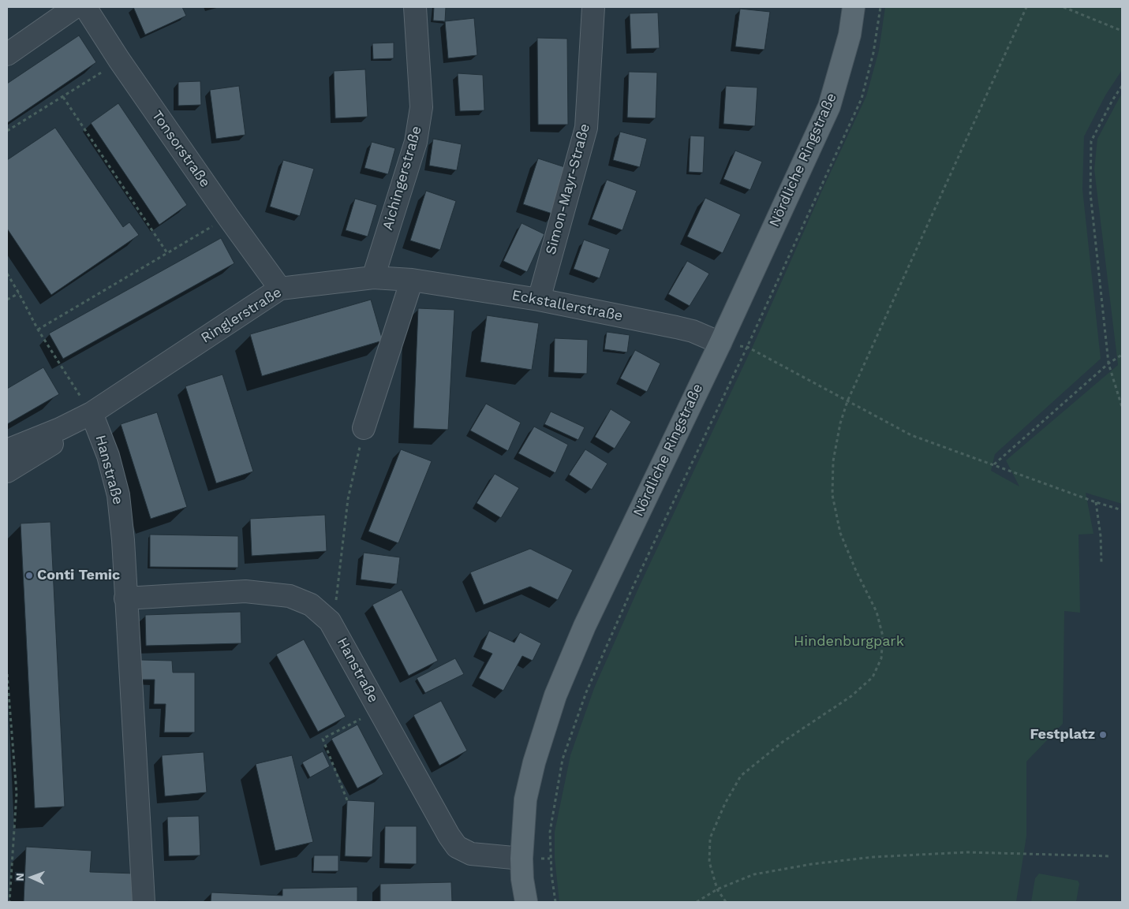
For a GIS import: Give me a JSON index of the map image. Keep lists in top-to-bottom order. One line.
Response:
{"streets":{"main road":["Nördliche Ringstraße"],"street":["Tonsorstraße","Aichingerstraße","Simon-Mayr-Straße","Eckstallerstraße","Ringlerstraße","Hanstraße"]},"crossings":[["Tonsorstraße","Ringlerstraße"],["Nördliche Ringstraße","Eckstallerstraße"],["Nördliche Ringstraße","Hanstraße"],["Aichingerstraße","Ringlerstraße"],["Simon-Mayr-Straße","Eckstallerstraße"],["Eckstallerstraße","Ringlerstraße"],["Ringlerstraße","Hanstraße"]],"parks":["Hindenburgpark"],"places":["Conti Temic","Festplatz"],"north":"left"}
